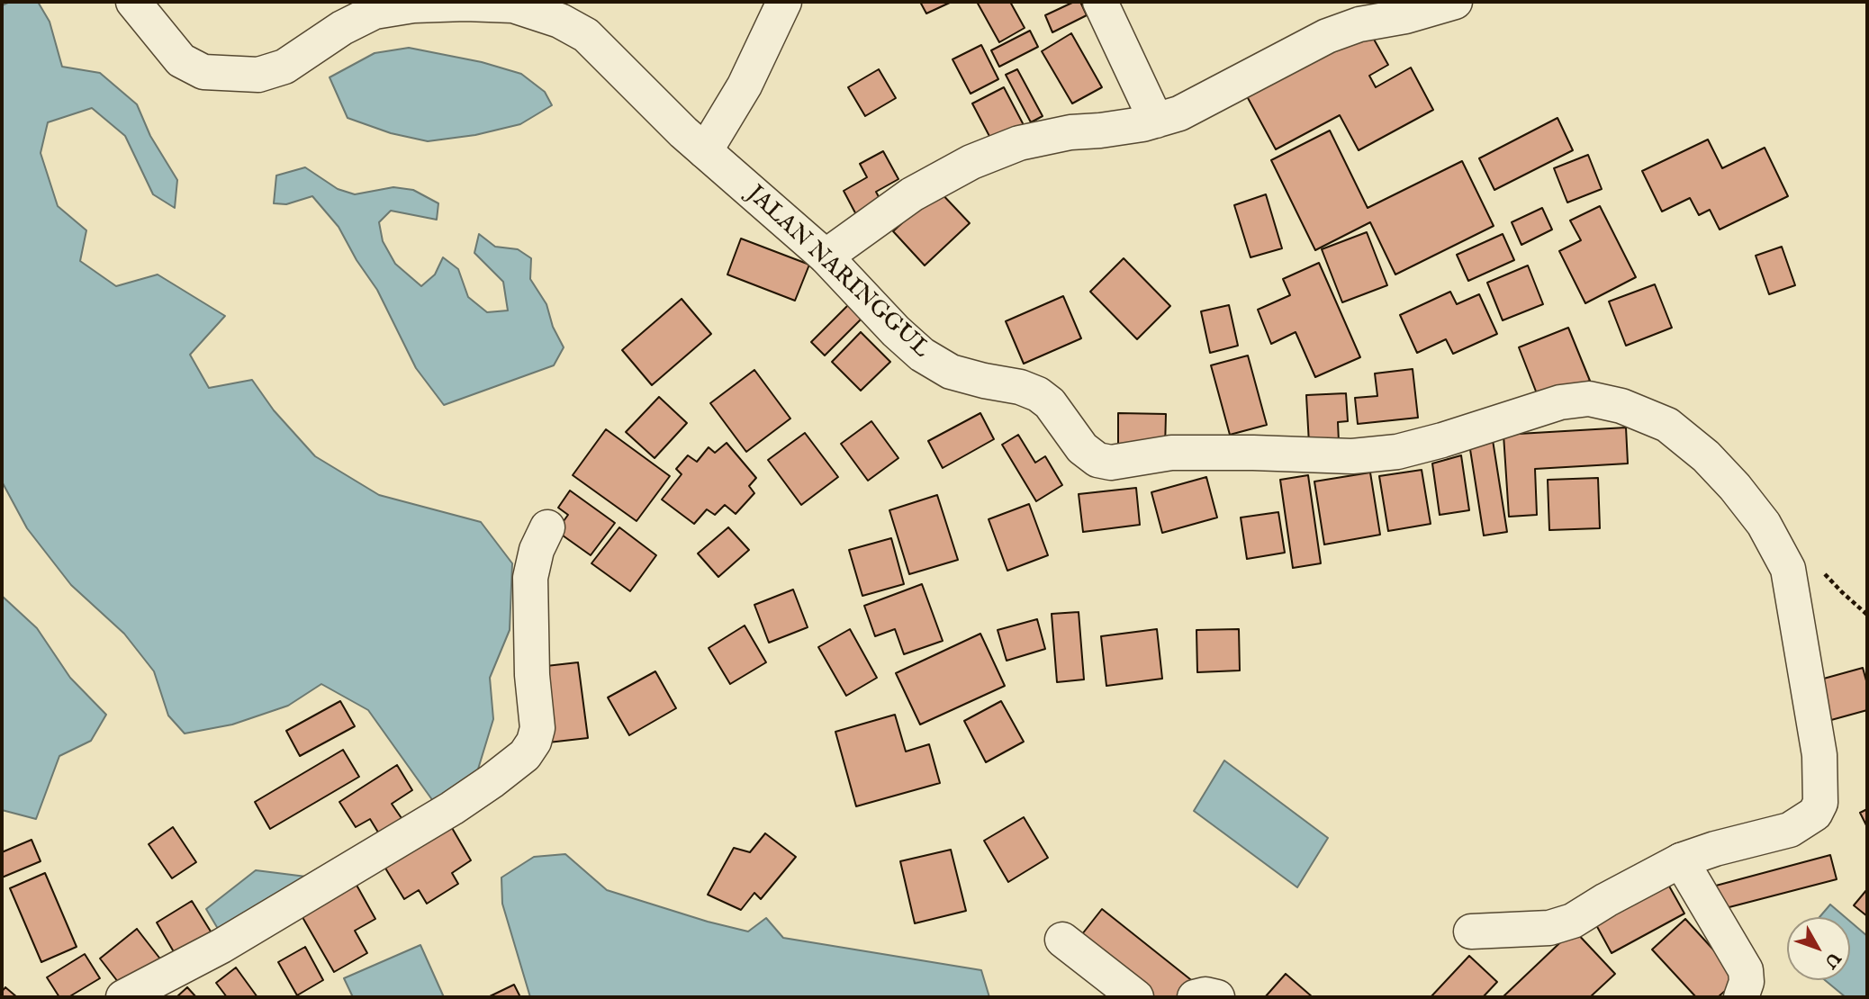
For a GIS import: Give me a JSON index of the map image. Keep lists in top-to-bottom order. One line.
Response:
{"streets":{"street":["JALAN NARINGGUL"]},"north":"bottom right"}
